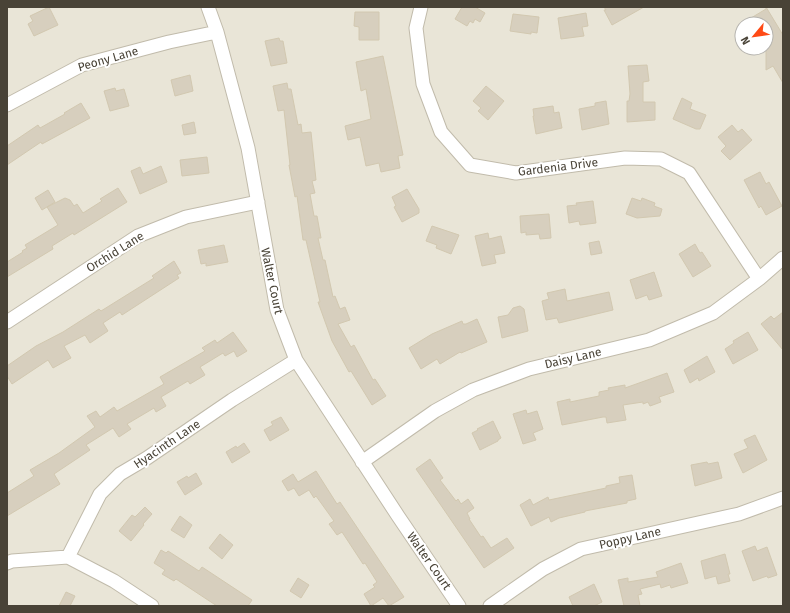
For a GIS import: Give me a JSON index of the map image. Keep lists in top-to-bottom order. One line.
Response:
{"streets":{"street":["Peony Lane","Gardenia Drive","Orchid Lane","Walter Court","Daisy Lane","Hyacinth Lane","Poppy Lane"]},"crossings":[["Peony Lane","Walter Court"],["Gardenia Drive","Daisy Lane"],["Orchid Lane","Walter Court"],["Walter Court","Daisy Lane"],["Walter Court","Hyacinth Lane"]],"north":"bottom left"}
